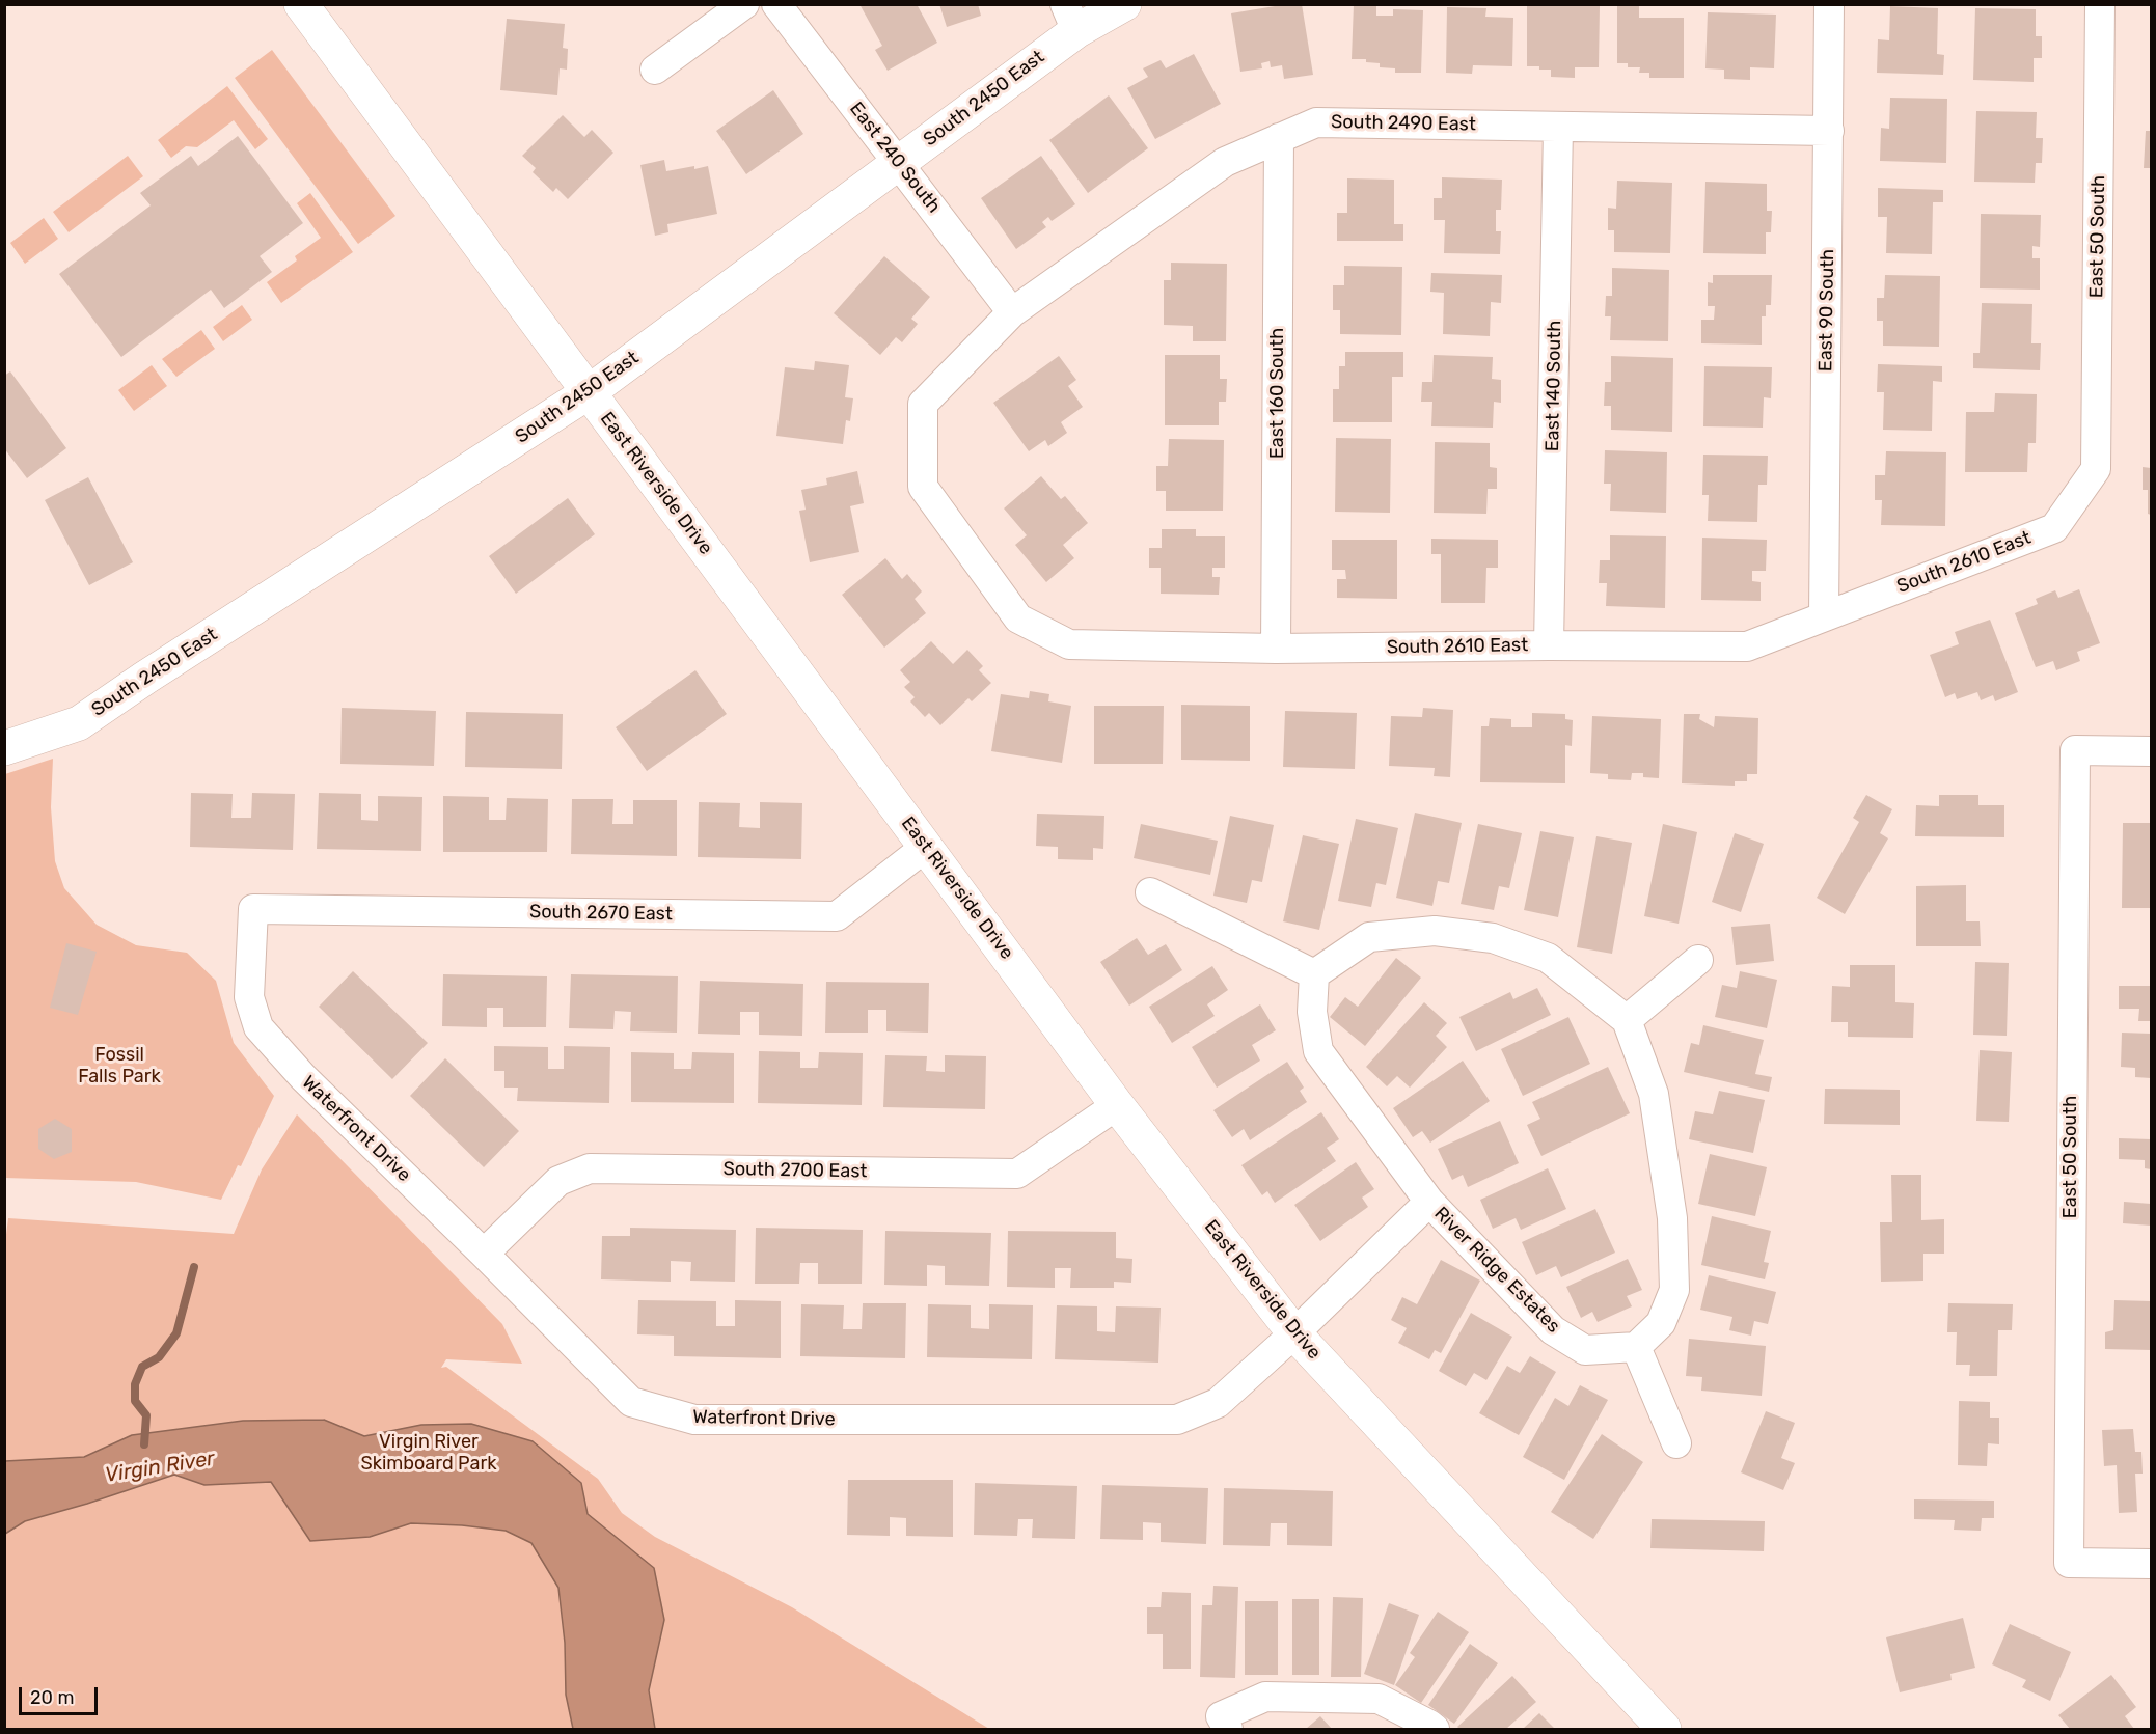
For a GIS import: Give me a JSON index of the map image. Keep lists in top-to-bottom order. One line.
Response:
{"streets":{"main road":["South 2450 East","East Riverside Drive"],"street":["South 2490 East","East 240 South","East 50 South","East 90 South","East 140 South","East 160 South","South 2610 East","South 2670 East","Waterfront Drive","South 2700 East","River Ridge Estates"]},"crossings":[["South 2450 East","East 240 South"],["South 2450 East","East Riverside Drive"],["South 2490 East","East 240 South"],["South 2490 East","East 90 South"],["South 2490 East","East 140 South"],["South 2490 East","East 160 South"],["South 2490 East","South 2610 East"],["East 50 South","South 2610 East"],["East 90 South","South 2610 East"],["East 140 South","South 2610 East"],["East 160 South","South 2610 East"],["East Riverside Drive","South 2670 East"],["East Riverside Drive","Waterfront Drive"],["East Riverside Drive","South 2700 East"],["East Riverside Drive","River Ridge Estates"],["South 2670 East","Waterfront Drive"],["Waterfront Drive","South 2700 East"],["Waterfront Drive","River Ridge Estates"]],"water":["Virgin River"],"parks":["Fossil Falls Park","Virgin River Skimboard Park"],"scale_bar":"20 m"}
